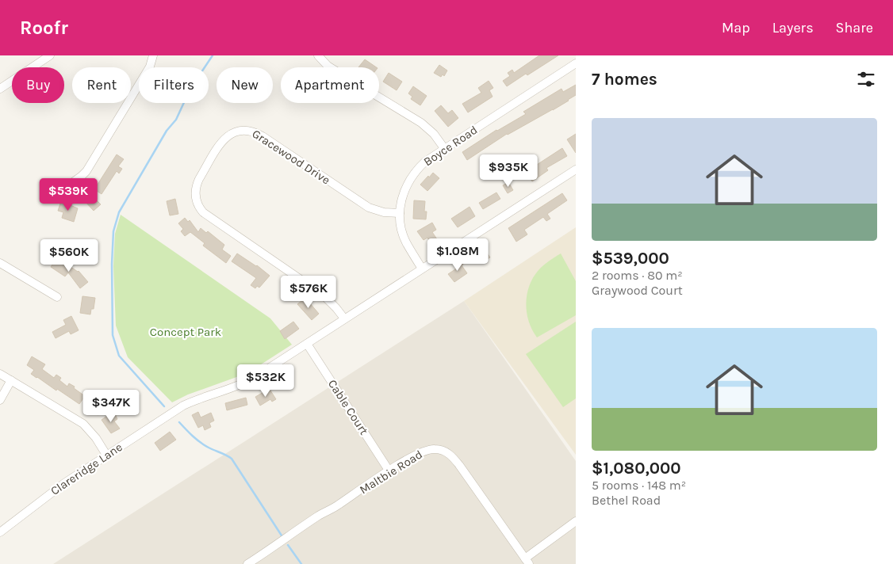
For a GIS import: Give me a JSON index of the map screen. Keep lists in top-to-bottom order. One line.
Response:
{"streets":{"street":["Boyce Road","Gracewood Drive","Cable Court","Clareridge Lane","Maltbie Road"]},"crossings":[["Boyce Road","Gracewood Drive"],["Boyce Road","Clareridge Lane"],["Gracewood Drive","Clareridge Lane"],["Cable Court","Clareridge Lane"],["Cable Court","Maltbie Road"]],"parks":["Concept Park"],"page":{"header":"Roofr","nav":["Map","Layers","Share"],"heading":"7 homes","chip":["Buy","Rent","Filters","New","Apartment"],"list":[{"name":"$539,000","note":"2 rooms · 80 m² · Graywood Court"},{"name":"$1,080,000","note":"5 rooms · 148 m² · Bethel Road"}],"price":["$935K","$539K","$1.08M","$560K","$576K","$532K","$347K"]}}
